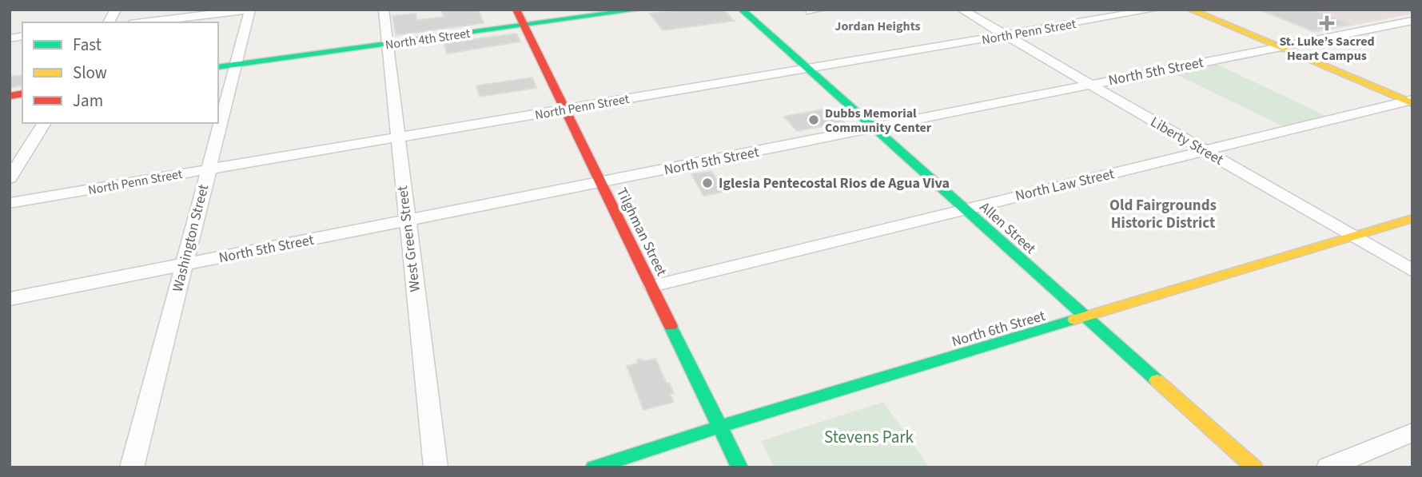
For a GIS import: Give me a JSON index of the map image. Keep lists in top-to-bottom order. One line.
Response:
{"streets":{"street":["North Penn Street","North 4th Street","North 5th Street","Liberty Street","North Law Street","Allen Street","Tilghman Street","Washington Street","West Green Street","North 6th Street"]},"crossings":[["North Penn Street","Liberty Street"],["North Penn Street","Allen Street"],["North Penn Street","Tilghman Street"],["North Penn Street","Washington Street"],["North Penn Street","West Green Street"],["North 4th Street","Tilghman Street"],["North 4th Street","Washington Street"],["North 4th Street","West Green Street"],["North 5th Street","Liberty Street"],["North 5th Street","Allen Street"],["North 5th Street","Tilghman Street"],["North 5th Street","Washington Street"],["North 5th Street","West Green Street"],["Liberty Street","North Law Street"],["Liberty Street","North 6th Street"],["North Law Street","Allen Street"],["North Law Street","Tilghman Street"],["Allen Street","North 6th Street"],["Tilghman Street","North 6th Street"]],"districts":["Jordan Heights","Old Fairgrounds Historic District"],"parks":["Stevens Park"],"places":{"health":["St. Luke’s Sacred Heart Campus"],"other":["Dubbs Memorial Community Center","Iglesia Pentecostal Rios de Agua Viva"]},"legend":["Fast","Slow","Jam"]}
